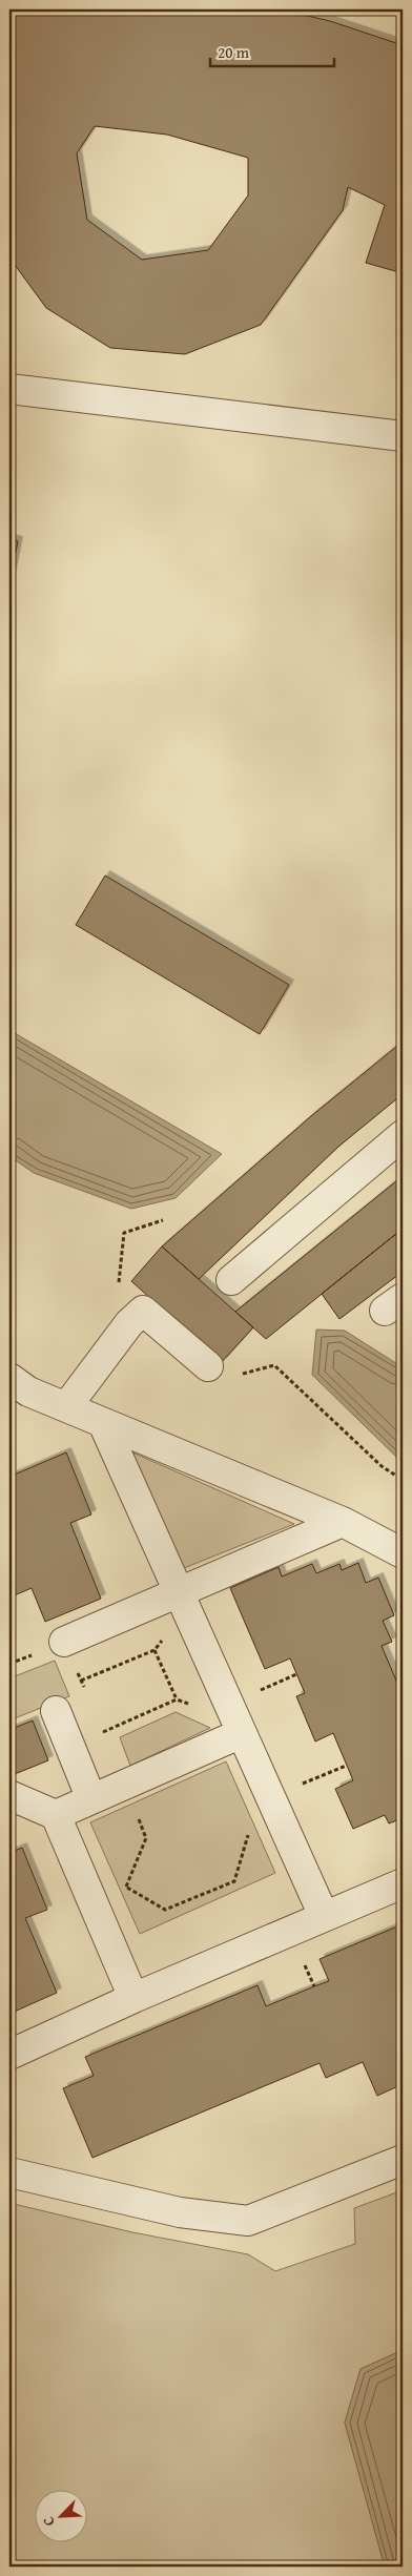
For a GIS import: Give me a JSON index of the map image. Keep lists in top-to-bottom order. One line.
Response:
{"scale_bar":"20 m","north":"bottom left"}
